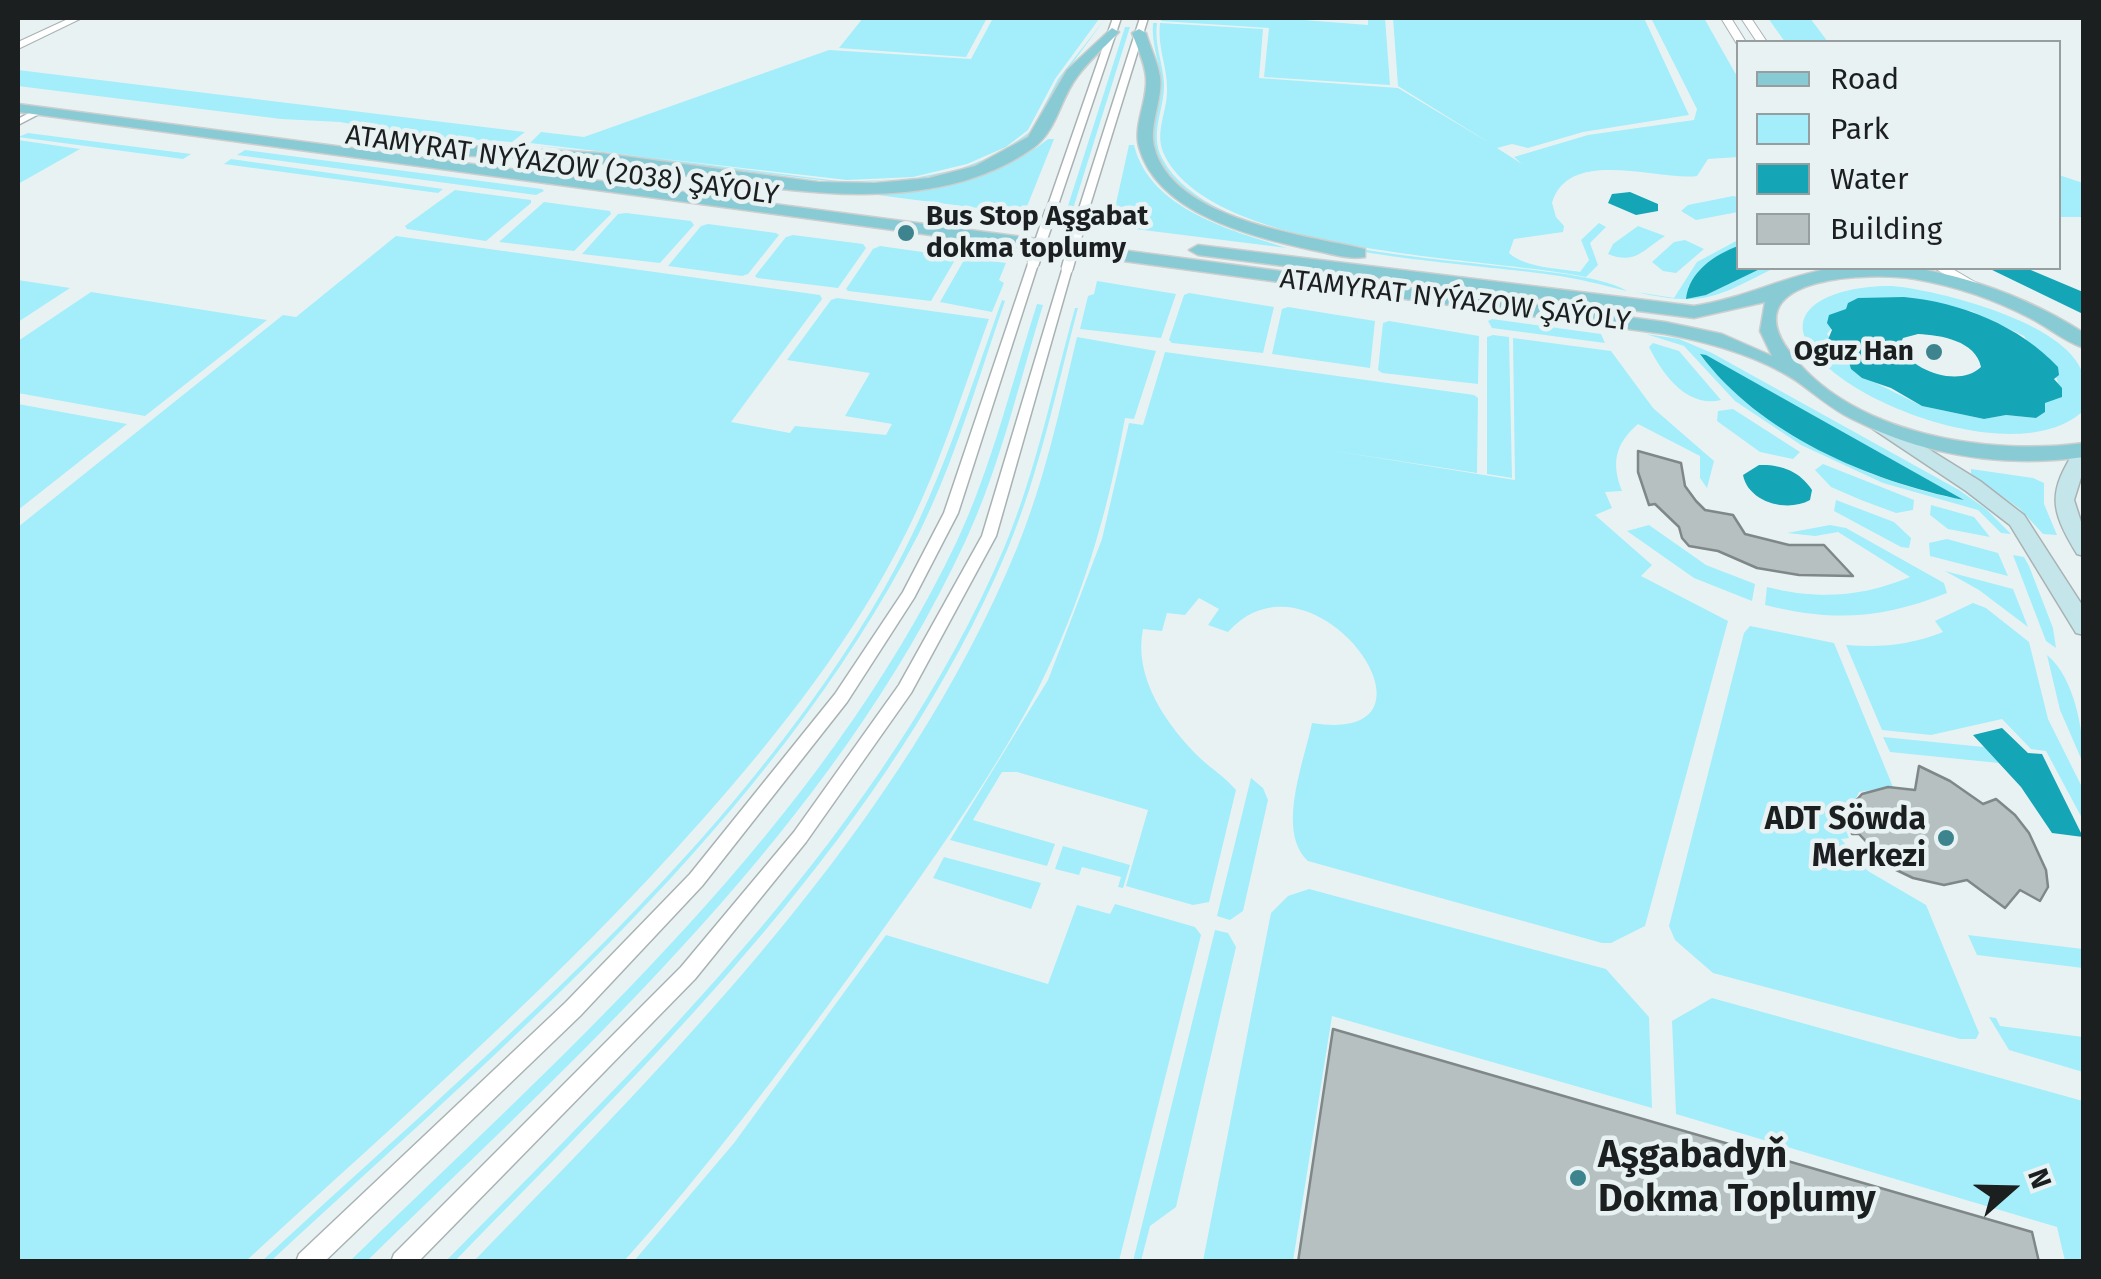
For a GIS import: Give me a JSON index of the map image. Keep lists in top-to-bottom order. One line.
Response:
{"streets":{"main road":["ATAMYRAT NYÝAZOW (2038) ŞAÝOLY","ATAMYRAT NYÝAZOW ŞAÝOLY"]},"crossings":[["ATAMYRAT NYÝAZOW (2038) ŞAÝOLY","ATAMYRAT NYÝAZOW ŞAÝOLY"]],"places":["Bus Stop Aşgabat dokma toplumy","Oguz Han","ADT Söwda Merkezi","Aşgabadyň Dokma Toplumy"],"legend":["Road","Park","Water","Building"],"north":"right"}
